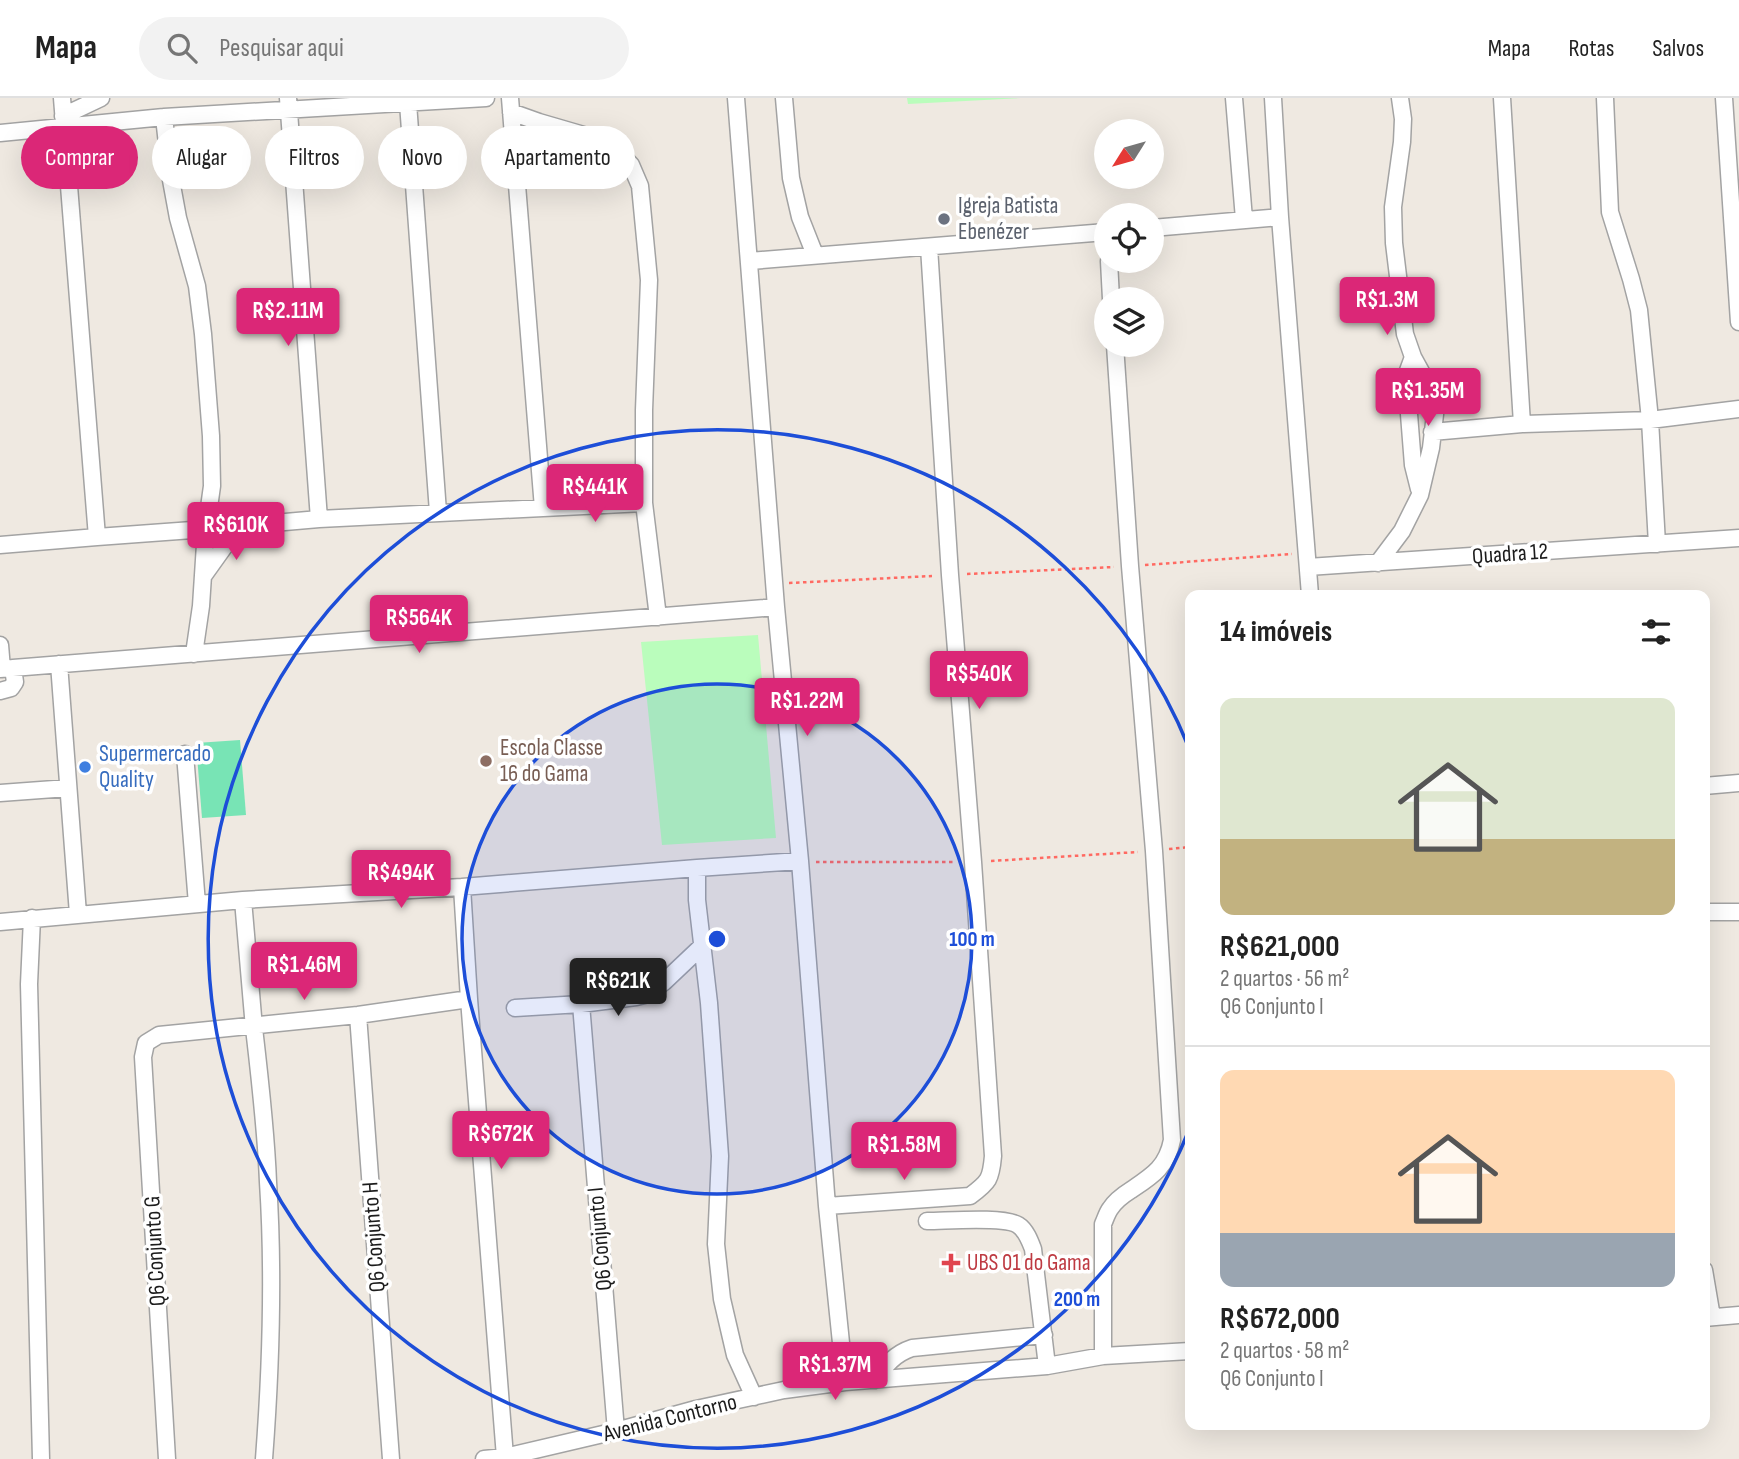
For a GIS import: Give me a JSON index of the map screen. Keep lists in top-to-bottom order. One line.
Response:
{"streets":{"street":["Quadra 12","Q6 Conjunto H","Q6 Conjunto I","Q6 Conjunto G","Avenida Contorno"]},"crossings":[["Q6 Conjunto I","Avenida Contorno"]],"places":{"other":["Igreja Batista Ebenézer","Escola Classe 16 do Gama","Supermercado Quality"],"health":["UBS 01 do Gama"]},"north":"bottom left","page":{"header":"Mapa","search":"Pesquisar aqui","nav":["Mapa","Rotas","Salvos"],"chip":["Comprar","Alugar","Filtros","Novo","Apartamento"],"price":["R$1.3M","R$2.11M","R$1.35M","R$441K","R$610K","R$564K","R$540K","R$1.22M","R$494K","R$1.46M","R$621K","R$672K","R$1.58M","R$1.37M"],"heading":"14 imóveis","list":[{"name":"R$621,000","note":"2 quartos · 56 m² · Q6 Conjunto I"},{"name":"R$672,000","note":"2 quartos · 58 m² · Q6 Conjunto I"}]},"rings":["100 m","200 m"]}
